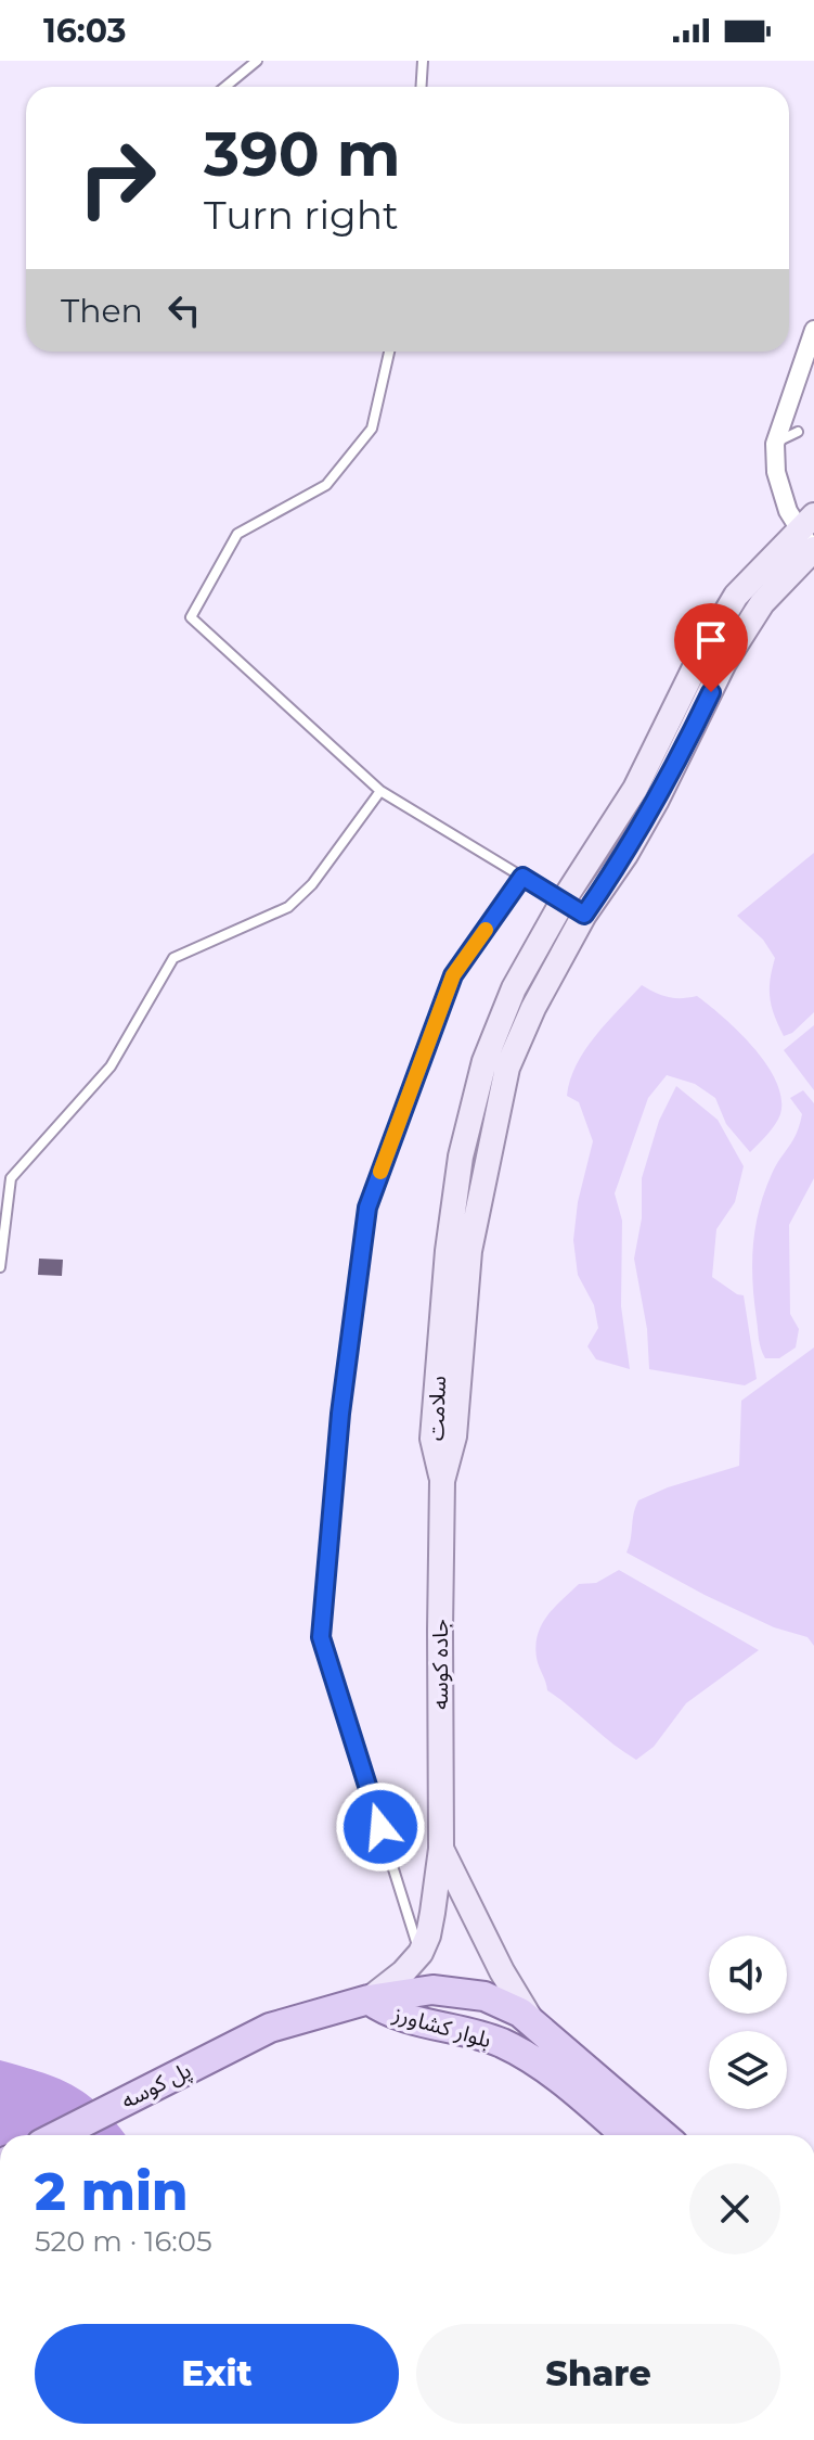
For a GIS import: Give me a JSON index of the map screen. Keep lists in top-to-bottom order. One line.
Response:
{"streets":{"main road":["سلامت","جاده کوسه","بلوار کشاورز","پل کوسه"]},"crossings":[["سلامت","جاده کوسه"],["جاده کوسه","بلوار کشاورز"],["بلوار کشاورز","پل کوسه"]],"page":{"status":"16:03","turn":["390 m","Turn right"],"then":"Then","heading":["2 min","520 m · 16:05"],"buttons":["Exit","Share"]}}
